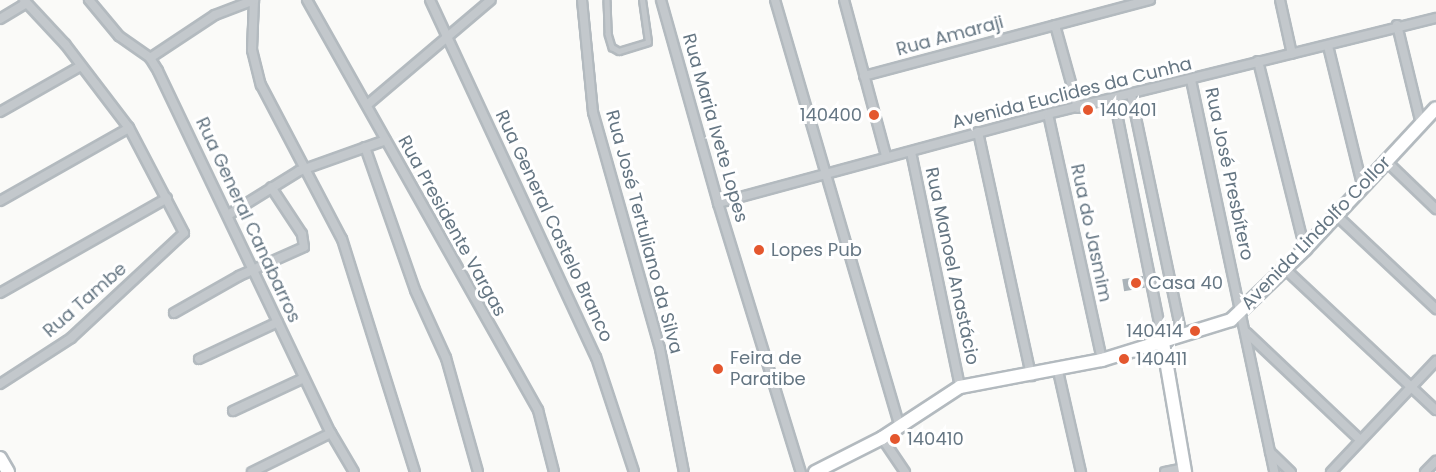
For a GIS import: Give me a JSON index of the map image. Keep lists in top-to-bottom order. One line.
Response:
{"streets":{"main road":["Avenida Lindolfo Collor"],"street":["Rua Amaraji","Avenida Euclides da Cunha","Rua Maria Ivete Lopes","Rua José Presbítero","Rua General Canabarros","Rua Presidente Vargas","Rua General Castelo Branco","Rua José Tertuliano da Silva","Rua do Jasmim","Rua Manoel Anastácio","Rua Tambe"]},"crossings":[["Avenida Euclides da Cunha","Rua Maria Ivete Lopes"],["Avenida Euclides da Cunha","Rua José Presbítero"],["Avenida Euclides da Cunha","Rua do Jasmim"],["Avenida Euclides da Cunha","Rua Manoel Anastácio"],["Rua José Presbítero","Avenida Lindolfo Collor"],["Rua do Jasmim","Avenida Lindolfo Collor"],["Avenida Lindolfo Collor","Rua Manoel Anastácio"]],"places":["140401","140400","Lopes Pub","Casa 40","140414","140411","Feira de Paratibe","140410"]}
